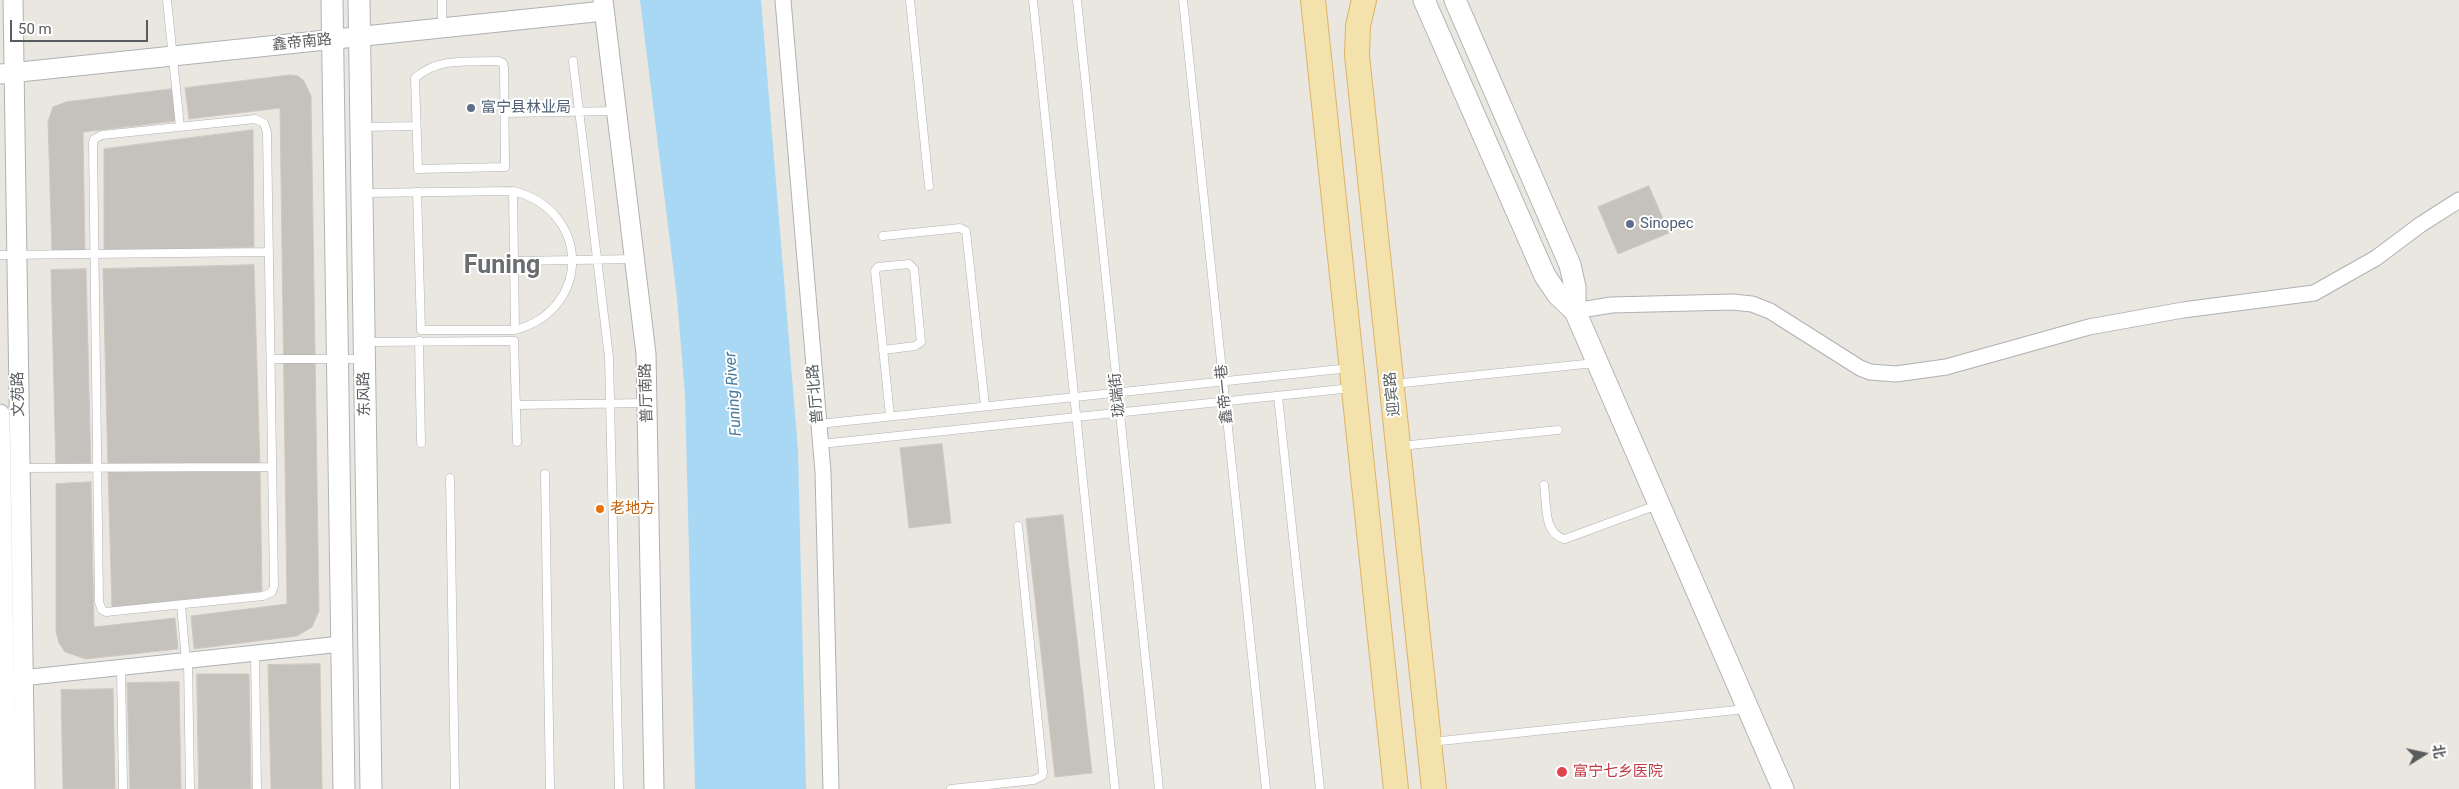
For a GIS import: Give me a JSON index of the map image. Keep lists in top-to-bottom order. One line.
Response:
{"streets":{"main road":["东风路","迎宾路"],"street":["鑫帝南路","普厅南路","文苑路","普厅北路"],"lane":["鑫帝一巷","珑端街"]},"crossings":[["鑫帝南路","普厅南路"],["鑫帝南路","文苑路"],["鑫帝南路","东风路"]],"districts":["Funing"],"water":["Funing River"],"places":["富宁县林业局","Sinopec","老地方","富宁七乡医院"],"scale_bar":"50 m","north":"right"}
